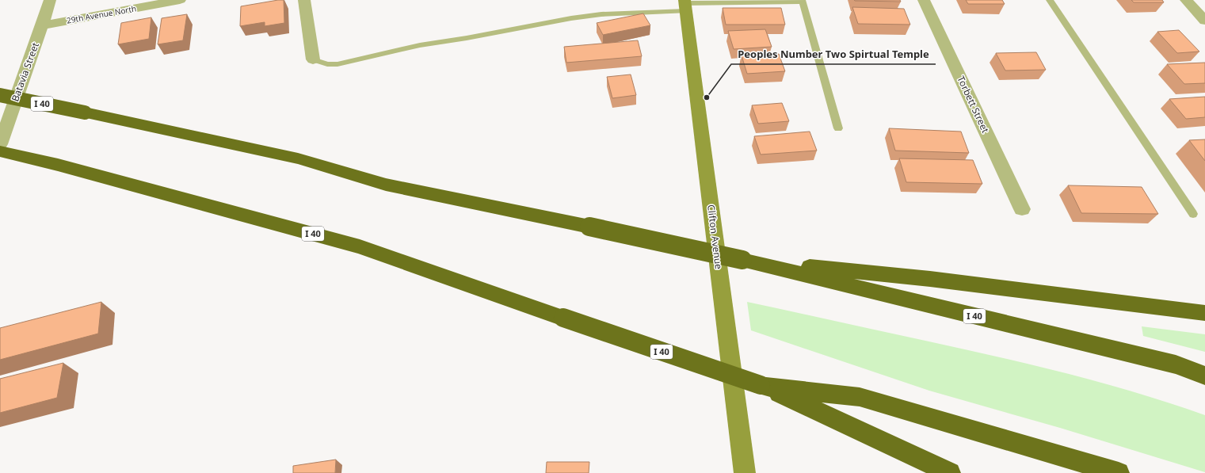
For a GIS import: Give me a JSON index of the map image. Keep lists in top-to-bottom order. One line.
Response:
{"streets":{"highway":["I 40"],"street":["29th Avenue North","Batavia Street","Torbett Street","Clifton Avenue"]},"crossings":[["29th Avenue North","Batavia Street"]],"places":["Peoples Number Two Spirtual Temple"]}
